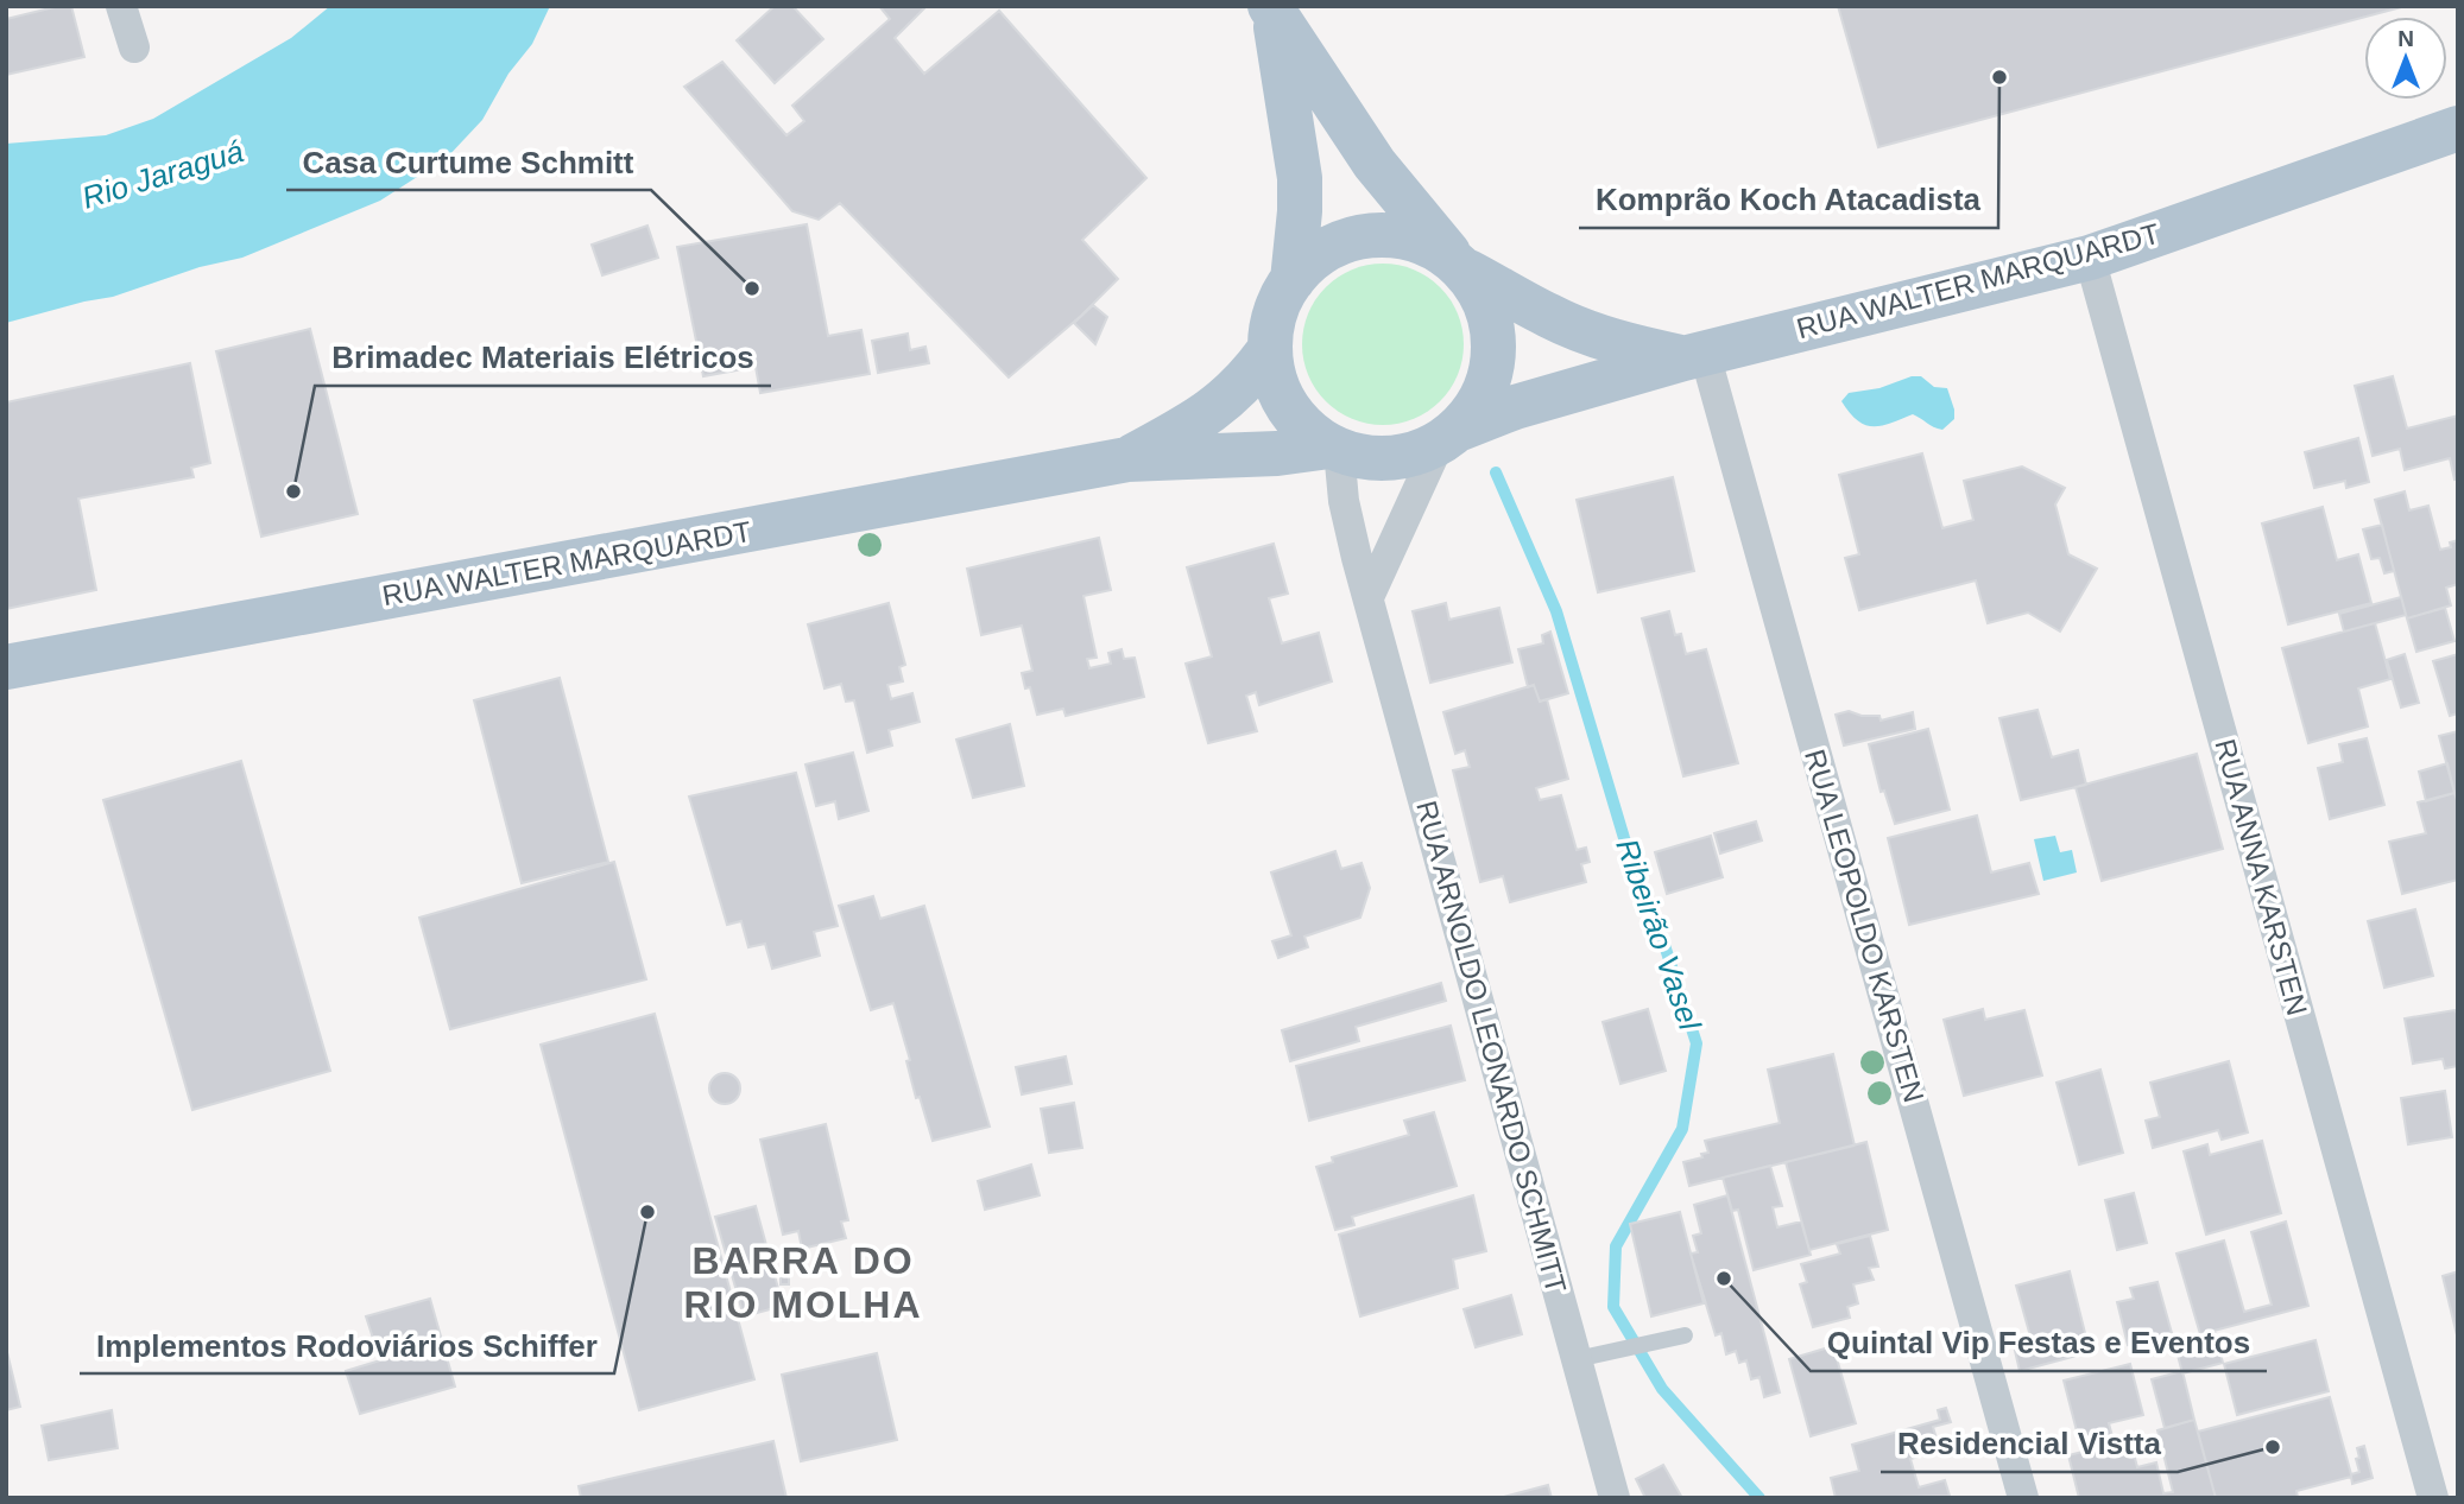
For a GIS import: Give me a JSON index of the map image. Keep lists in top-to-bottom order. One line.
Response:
{"streets":{"main road":["RUA WALTER MARQUARDT"],"street":["RUA ANNA KARSTEN","RUA LEOPOLDO KARSTEN","RUA ARNOLDO LEONARDO SCHMITT"]},"crossings":[["RUA WALTER MARQUARDT","RUA ANNA KARSTEN"],["RUA WALTER MARQUARDT","RUA LEOPOLDO KARSTEN"],["RUA WALTER MARQUARDT","RUA ARNOLDO LEONARDO SCHMITT"]],"districts":["BARRA DO RIO MOLHA"],"water":["Rio Jaraguá","Ribeirão Vasel"],"places":["Komprão Koch Atacadista","Casa Curtume Schmitt","Brimadec Materiais Elétricos","Implementos Rodoviários Schiffer","Quintal Vip Festas e Eventos","Residencial Vistta"],"north":"top"}
